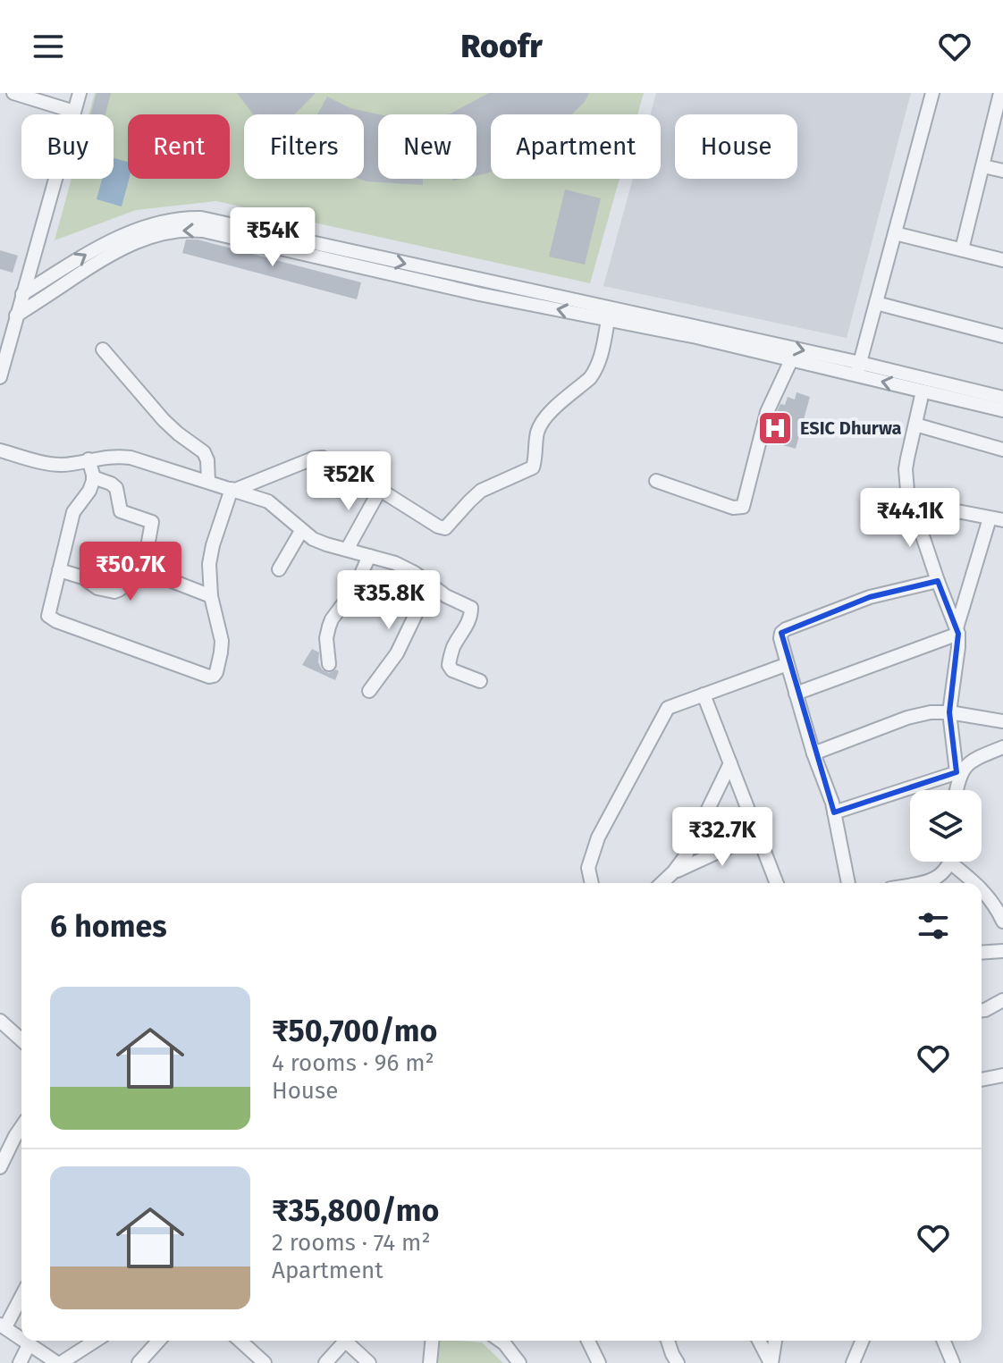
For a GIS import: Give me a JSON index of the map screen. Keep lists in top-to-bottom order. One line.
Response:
{"places":{"hospital":["ESIC Dhurwa"]},"page":{"header":"Roofr","chip":["Buy","Rent","Filters","New","Apartment","House"],"price":["₹54K","₹52K","₹44.1K","₹50.7K","₹35.8K","₹32.7K"],"heading":"6 homes","list":[{"name":"₹50,700/mo","note":"4 rooms · 96 m² · House"},{"name":"₹35,800/mo","note":"2 rooms · 74 m² · Apartment"}]}}
